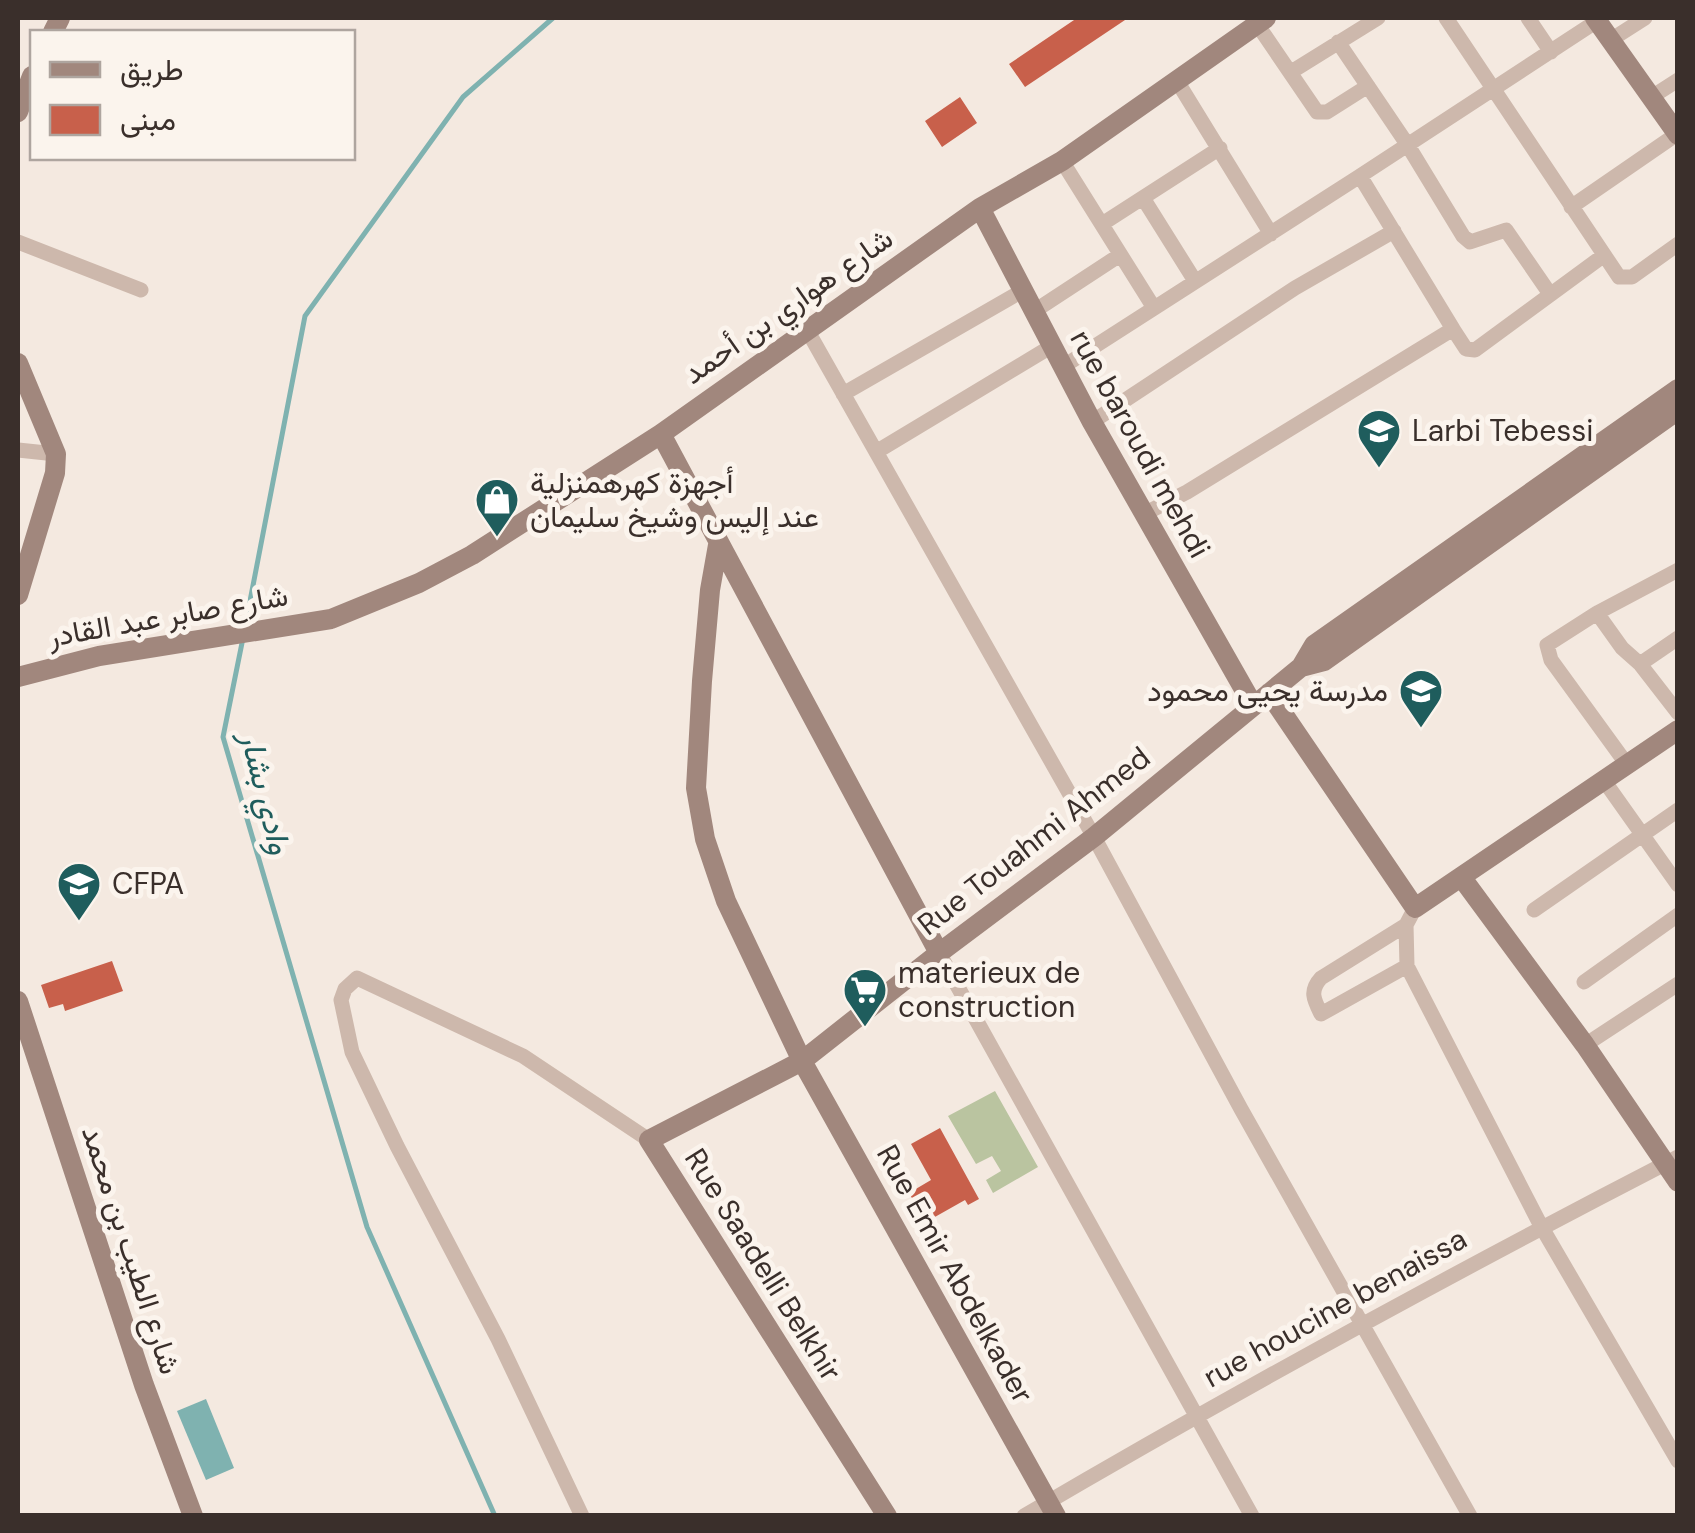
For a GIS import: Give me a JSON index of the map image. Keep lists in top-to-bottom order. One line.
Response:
{"streets":{"street":["شارع هواري بن أحمد","rue baroudi mehdi","شارع صابر عبد القادر","Rue Touahmi Ahmed","شارع الطيب بن محمد","Rue Saadelli Belkhir","Rue Emir Abdelkader","rue houcine benaissa"]},"crossings":[["شارع هواري بن أحمد","rue baroudi mehdi"],["شارع هواري بن أحمد","شارع صابر عبد القادر"],["rue baroudi mehdi","Rue Touahmi Ahmed"],["Rue Touahmi Ahmed","Rue Saadelli Belkhir"],["Rue Touahmi Ahmed","Rue Emir Abdelkader"],["Rue Saadelli Belkhir","Rue Emir Abdelkader"],["Rue Emir Abdelkader","rue houcine benaissa"]],"water":["وادي بشار"],"places":{"school or university":["Larbi Tebessi","مدرسة يحيى محمود","CFPA"],"shop":["أجهزة كهرهمنزلية عند إليس وشيخ سليمان"],"supermarket":["materieux de construction"]},"legend":["طريق","مبنى"]}
